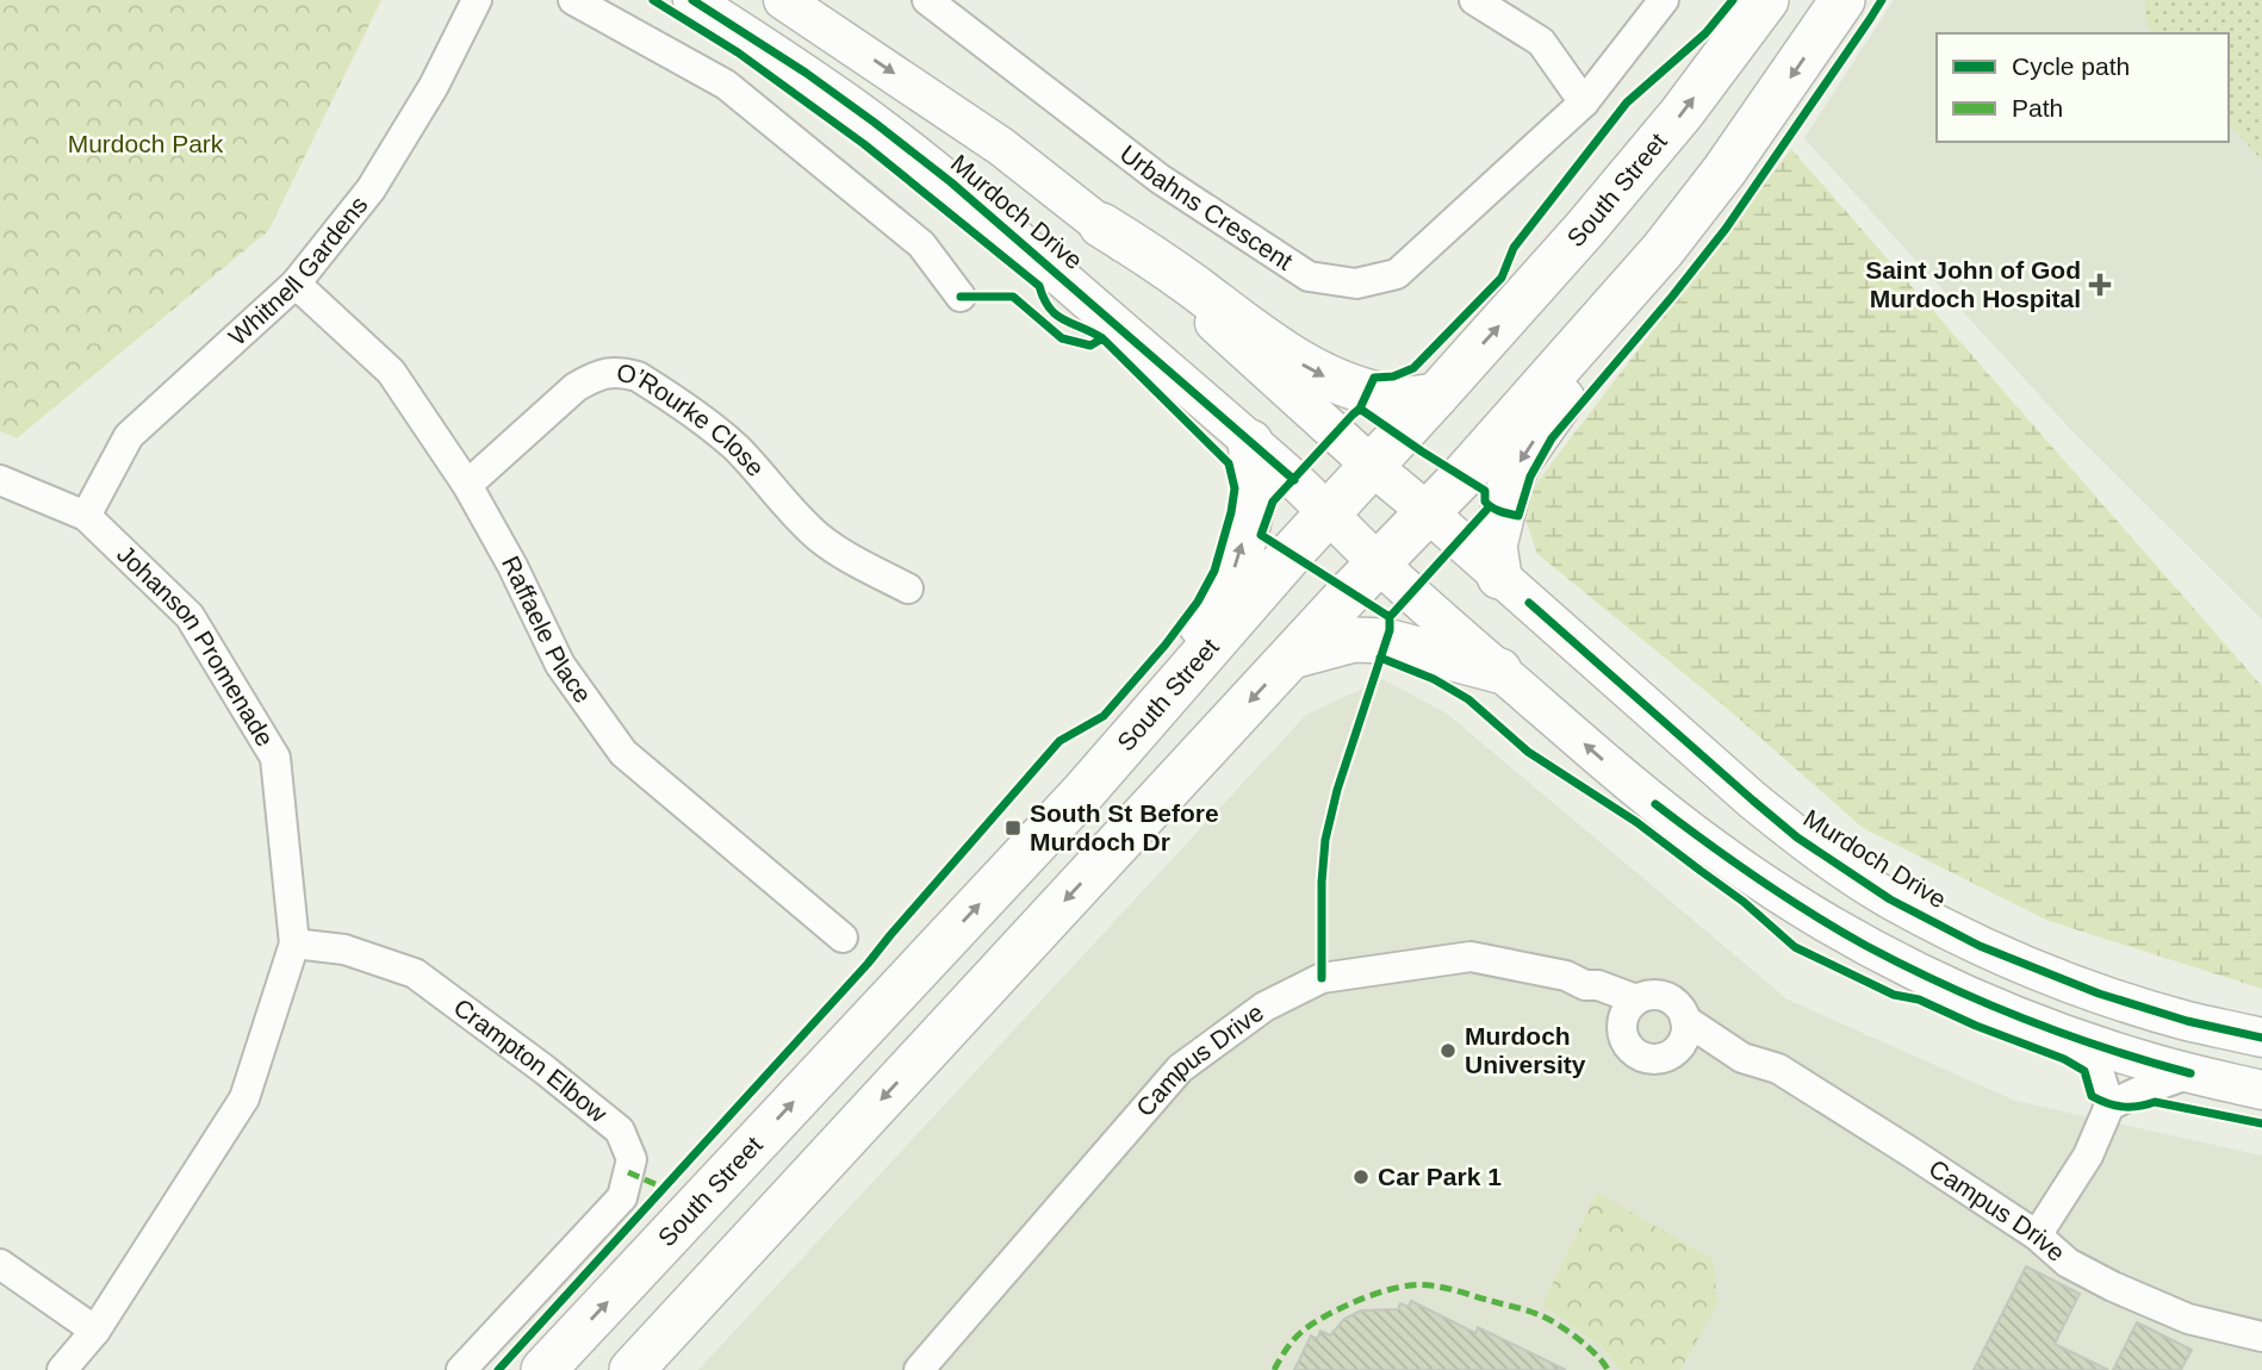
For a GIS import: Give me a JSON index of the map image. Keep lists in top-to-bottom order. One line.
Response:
{"streets":{"highway":["South Street"],"main road":["Murdoch Drive"],"street":["Urbahns Crescent","Whitnell Gardens","O’Rourke Close","Raffaele Place","Johanson Promenade","Crampton Elbow","Campus Drive"]},"crossings":[["South Street","Murdoch Drive"],["Whitnell Gardens","Raffaele Place"],["Whitnell Gardens","Johanson Promenade"],["O’Rourke Close","Raffaele Place"],["Johanson Promenade","Crampton Elbow"]],"parks":["Murdoch Park"],"places":{"health":["Saint John of God Murdoch Hospital"],"transit":["South St Before Murdoch Dr"],"other":["Murdoch University","Car Park 1"]},"legend":["Cycle path","Path"]}
